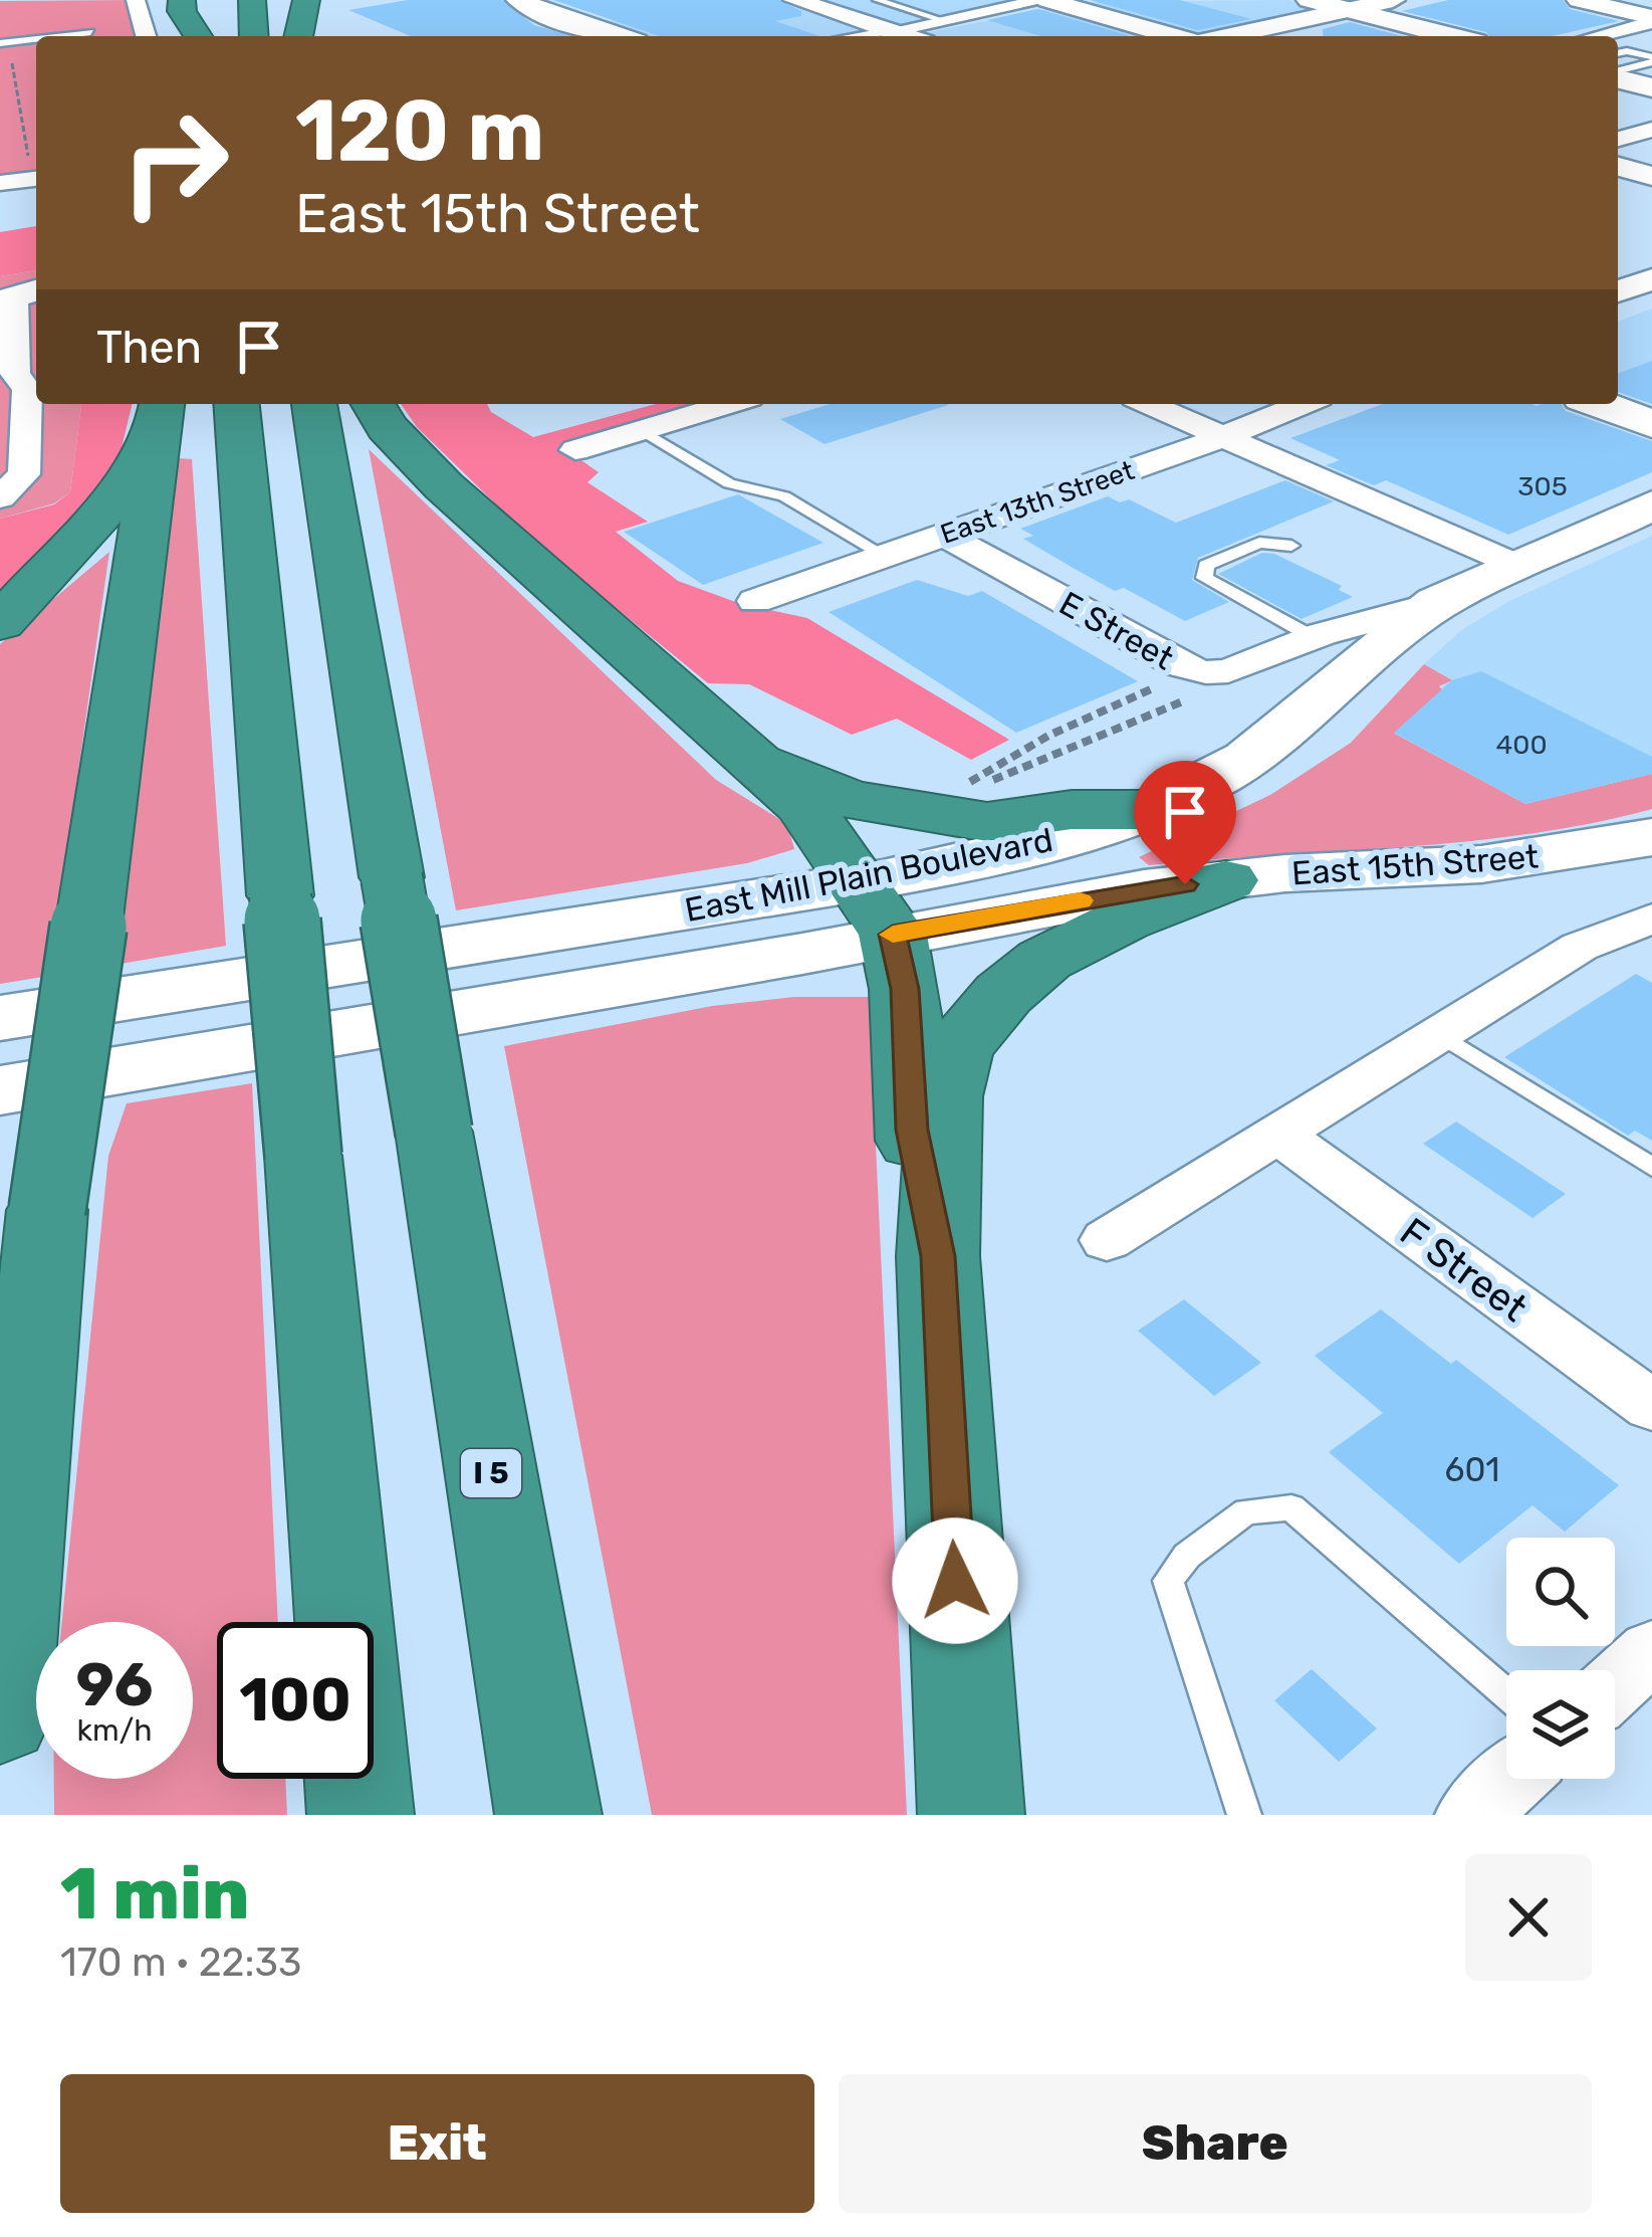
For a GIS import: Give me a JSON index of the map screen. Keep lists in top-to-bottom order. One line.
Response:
{"streets":{"highway":["I 5"],"main road":["East 15th Street","East Mill Plain Boulevard"],"street":["East 13th Street","E Street","F Street"]},"crossings":[["East 13th Street","E Street"],["East 15th Street","East Mill Plain Boulevard"]],"house_numbers":["305","400","601"],"page":{"turn":["120 m","East 15th Street"],"then":"Then","speed":"96 km/h","limit":"100","heading":["1 min","170 m · 22:33"],"buttons":["Exit","Share"]}}
